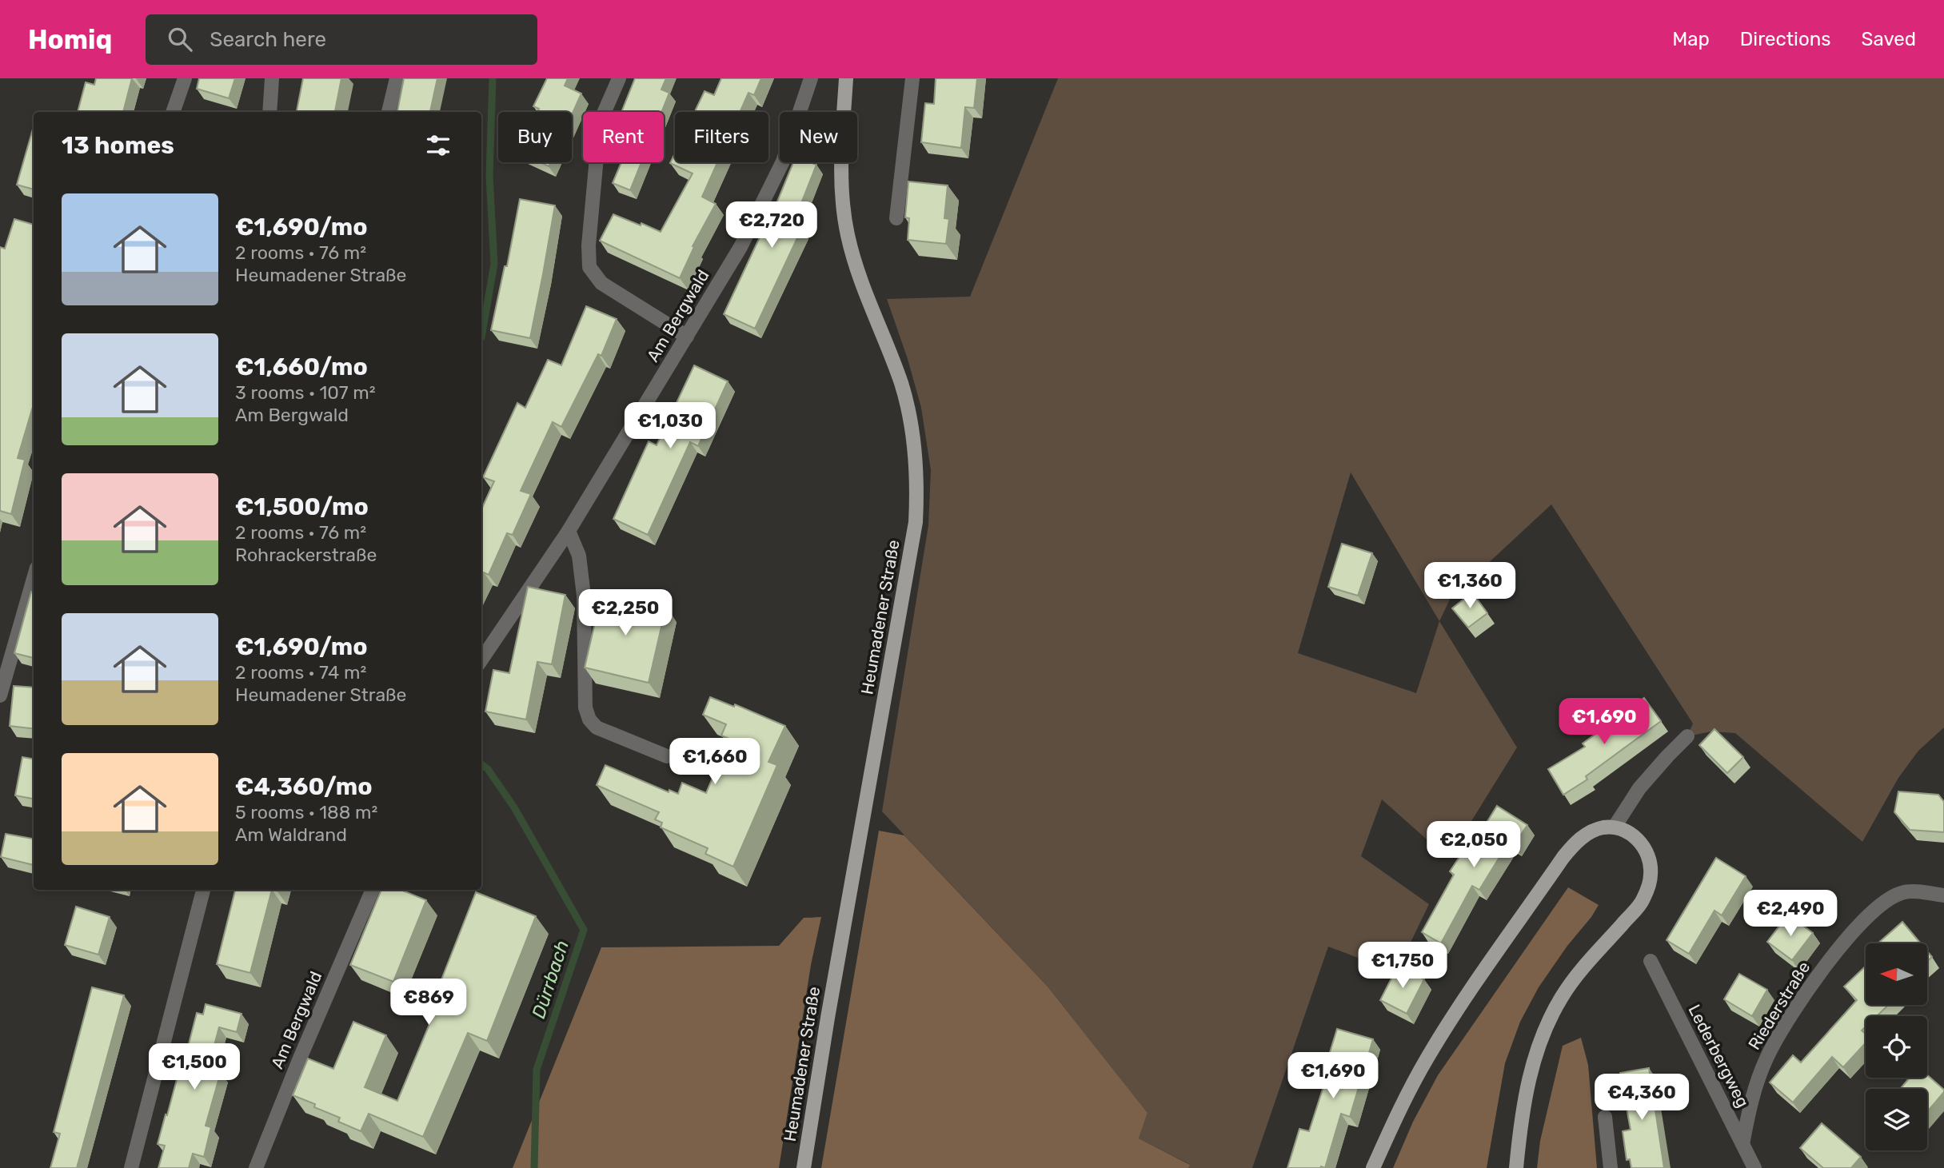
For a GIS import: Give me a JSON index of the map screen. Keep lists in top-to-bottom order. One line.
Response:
{"streets":{"main road":["Heumadener Straße"],"street":["Am Bergwald","Riederstraße","Lederbergweg"]},"crossings":[["Riederstraße","Lederbergweg"]],"water":["Dürrbach"],"north":"left","page":{"header":"Homiq","search":"Search here","nav":["Map","Directions","Saved"],"chip":["Buy","Rent","Filters","New"],"heading":"13 homes","list":[{"name":"€1,690/mo","note":"2 rooms · 76 m² · Heumadener Straße"},{"name":"€1,660/mo","note":"3 rooms · 107 m² · Am Bergwald"},{"name":"€1,500/mo","note":"2 rooms · 76 m² · Rohrackerstraße"},{"name":"€1,690/mo","note":"2 rooms · 74 m² · Heumadener Straße"},{"name":"€4,360/mo","note":"5 rooms · 188 m² · Am Waldrand"}],"price":["€2,720","€1,030","€1,360","€2,250","€1,690","€1,660","€2,050","€2,490","€1,750","€869","€1,500","€1,690","€4,360"]}}
